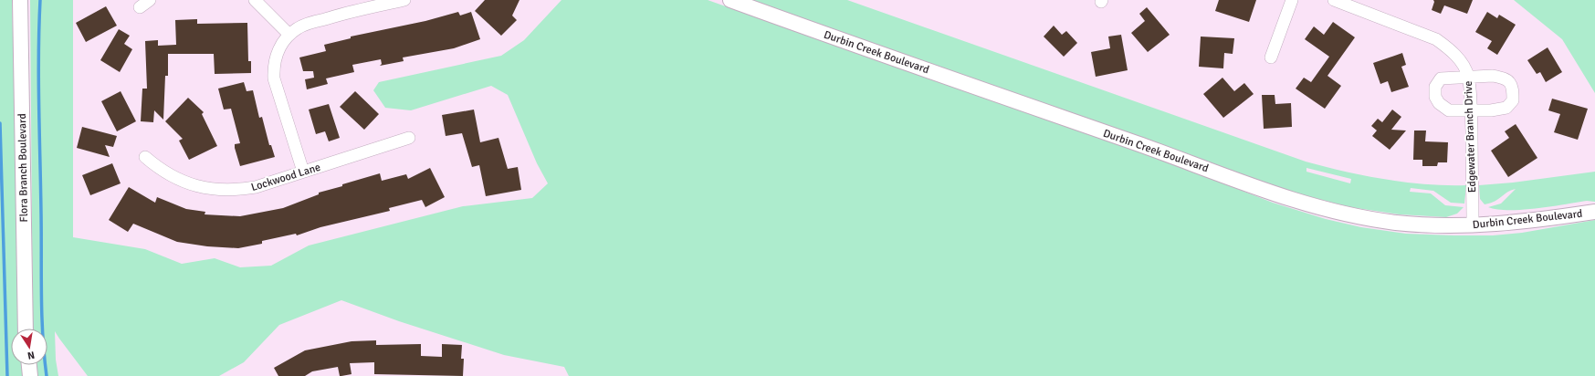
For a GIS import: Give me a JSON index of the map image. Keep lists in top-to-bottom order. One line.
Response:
{"streets":{"street":["Durbin Creek Boulevard","Edgewater Branch Drive","Flora Branch Boulevard","Lockwood Lane"]},"crossings":[["Durbin Creek Boulevard","Edgewater Branch Drive"]],"north":"bottom"}
